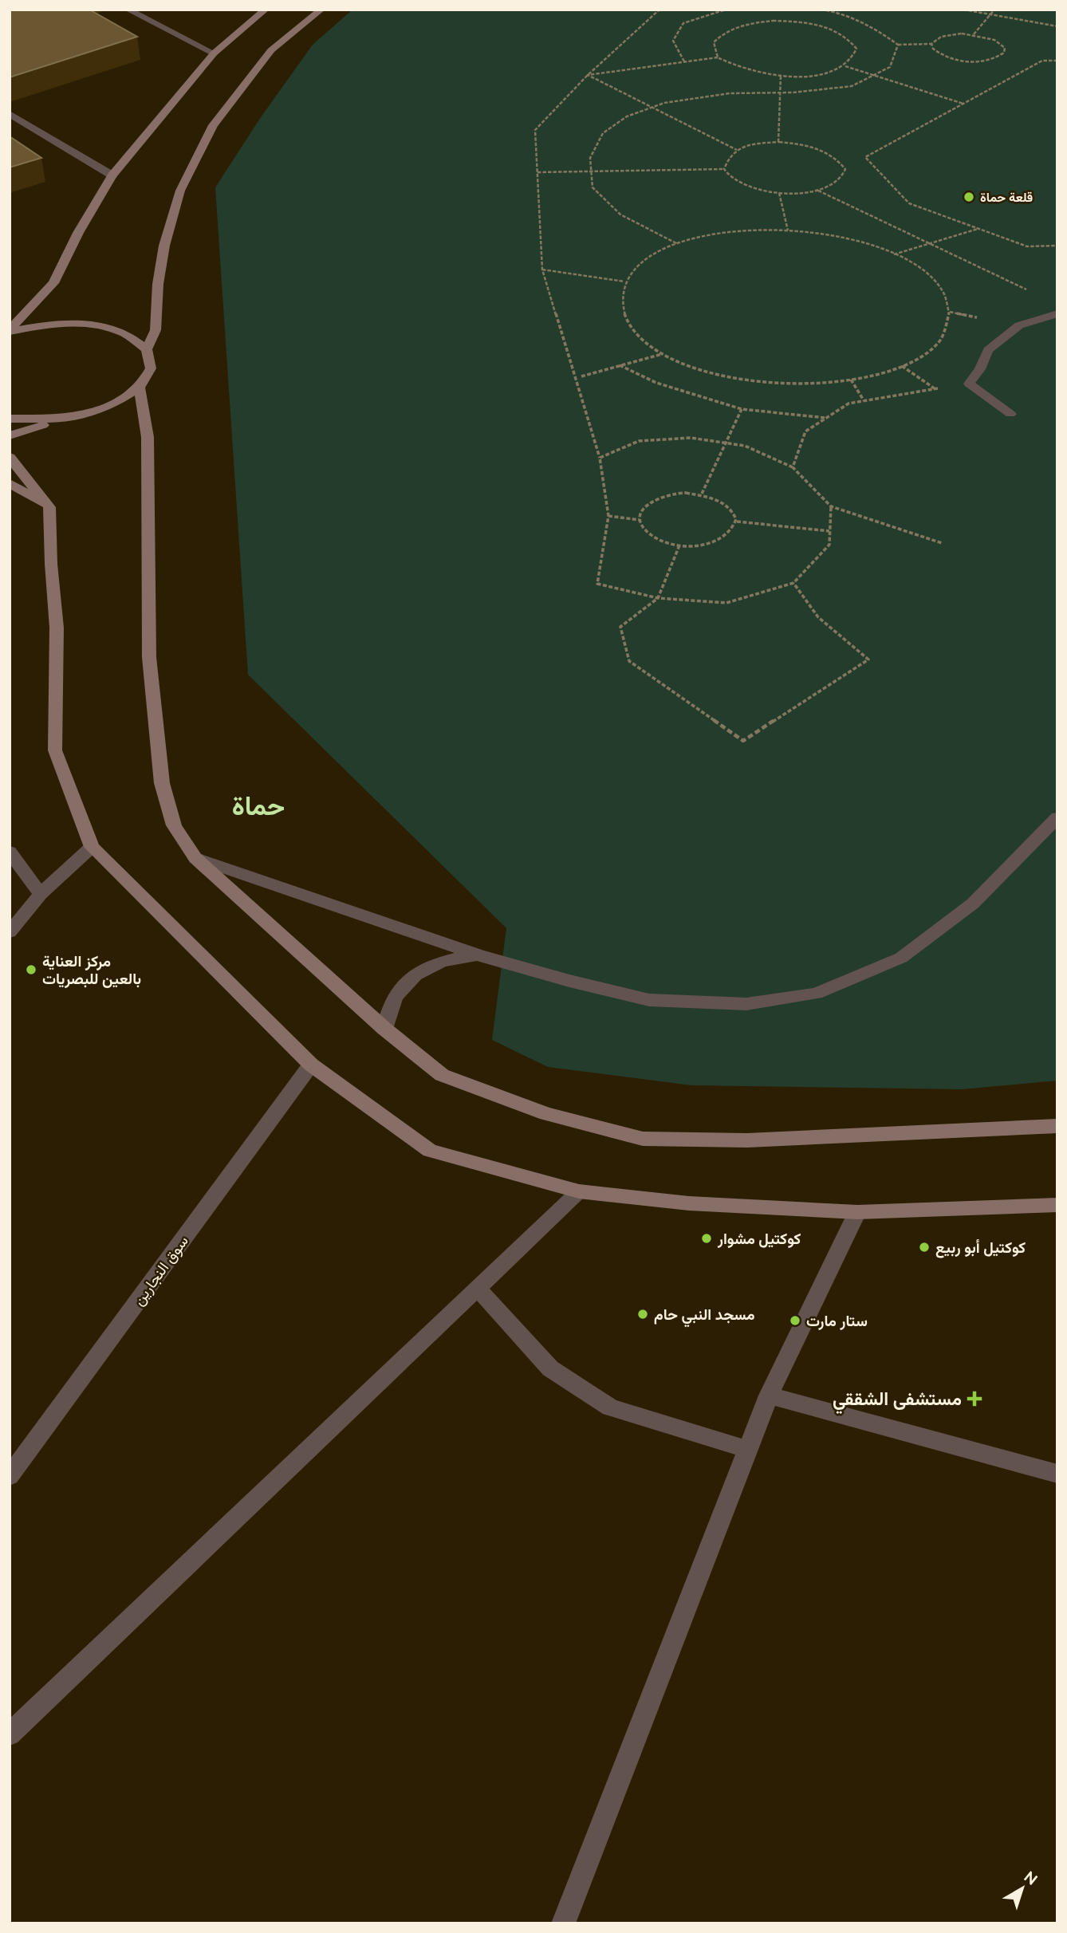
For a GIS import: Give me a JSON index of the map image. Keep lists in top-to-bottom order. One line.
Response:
{"streets":{"street":["سوق النجارين"]},"districts":["حماة"],"places":{"other":["قلعة حماة","مركز العناية بالعين للبصريات","كوكتيل مشوار","كوكتيل أبو ربيع","مسجد النبي حام","ستار مارت"],"health":["مستشفى الشققي"]},"north":"top right"}
